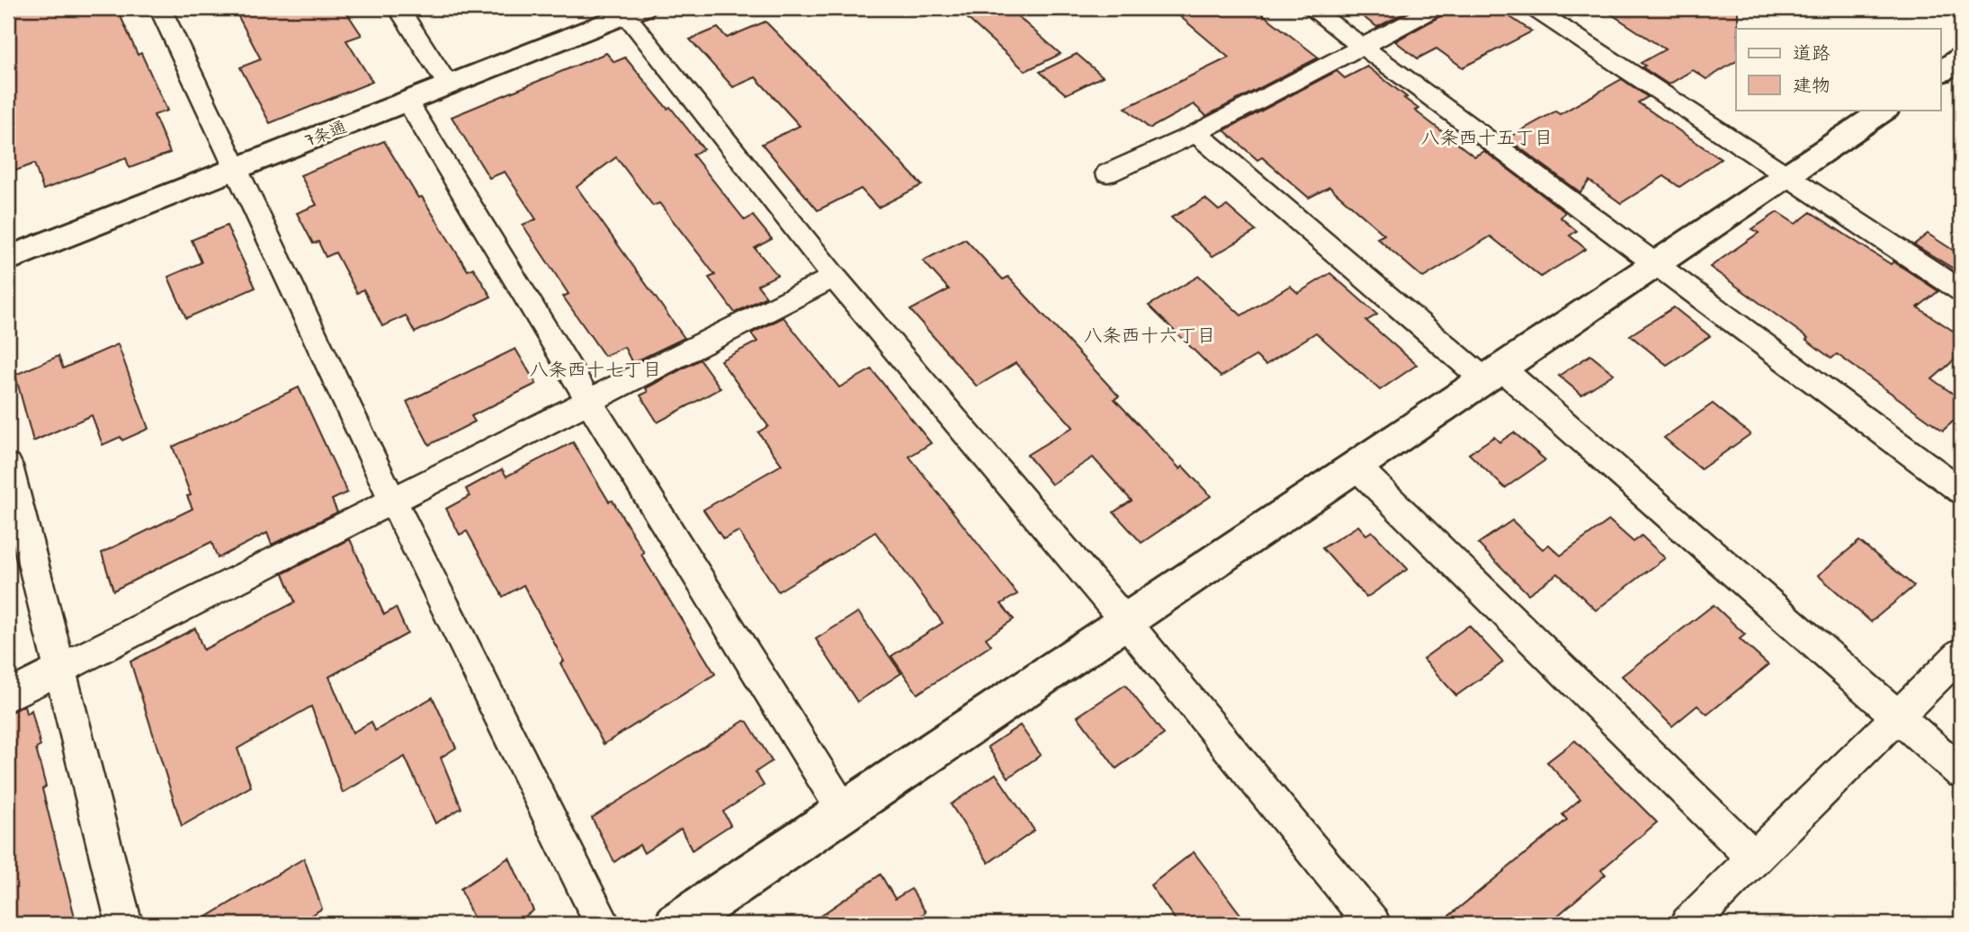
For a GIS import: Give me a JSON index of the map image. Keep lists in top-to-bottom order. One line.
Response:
{"streets":{"street":["7条通"]},"districts":["八条西十五丁目","八条西十六丁目","八条西十七丁目"],"legend":["道路","建物"]}
